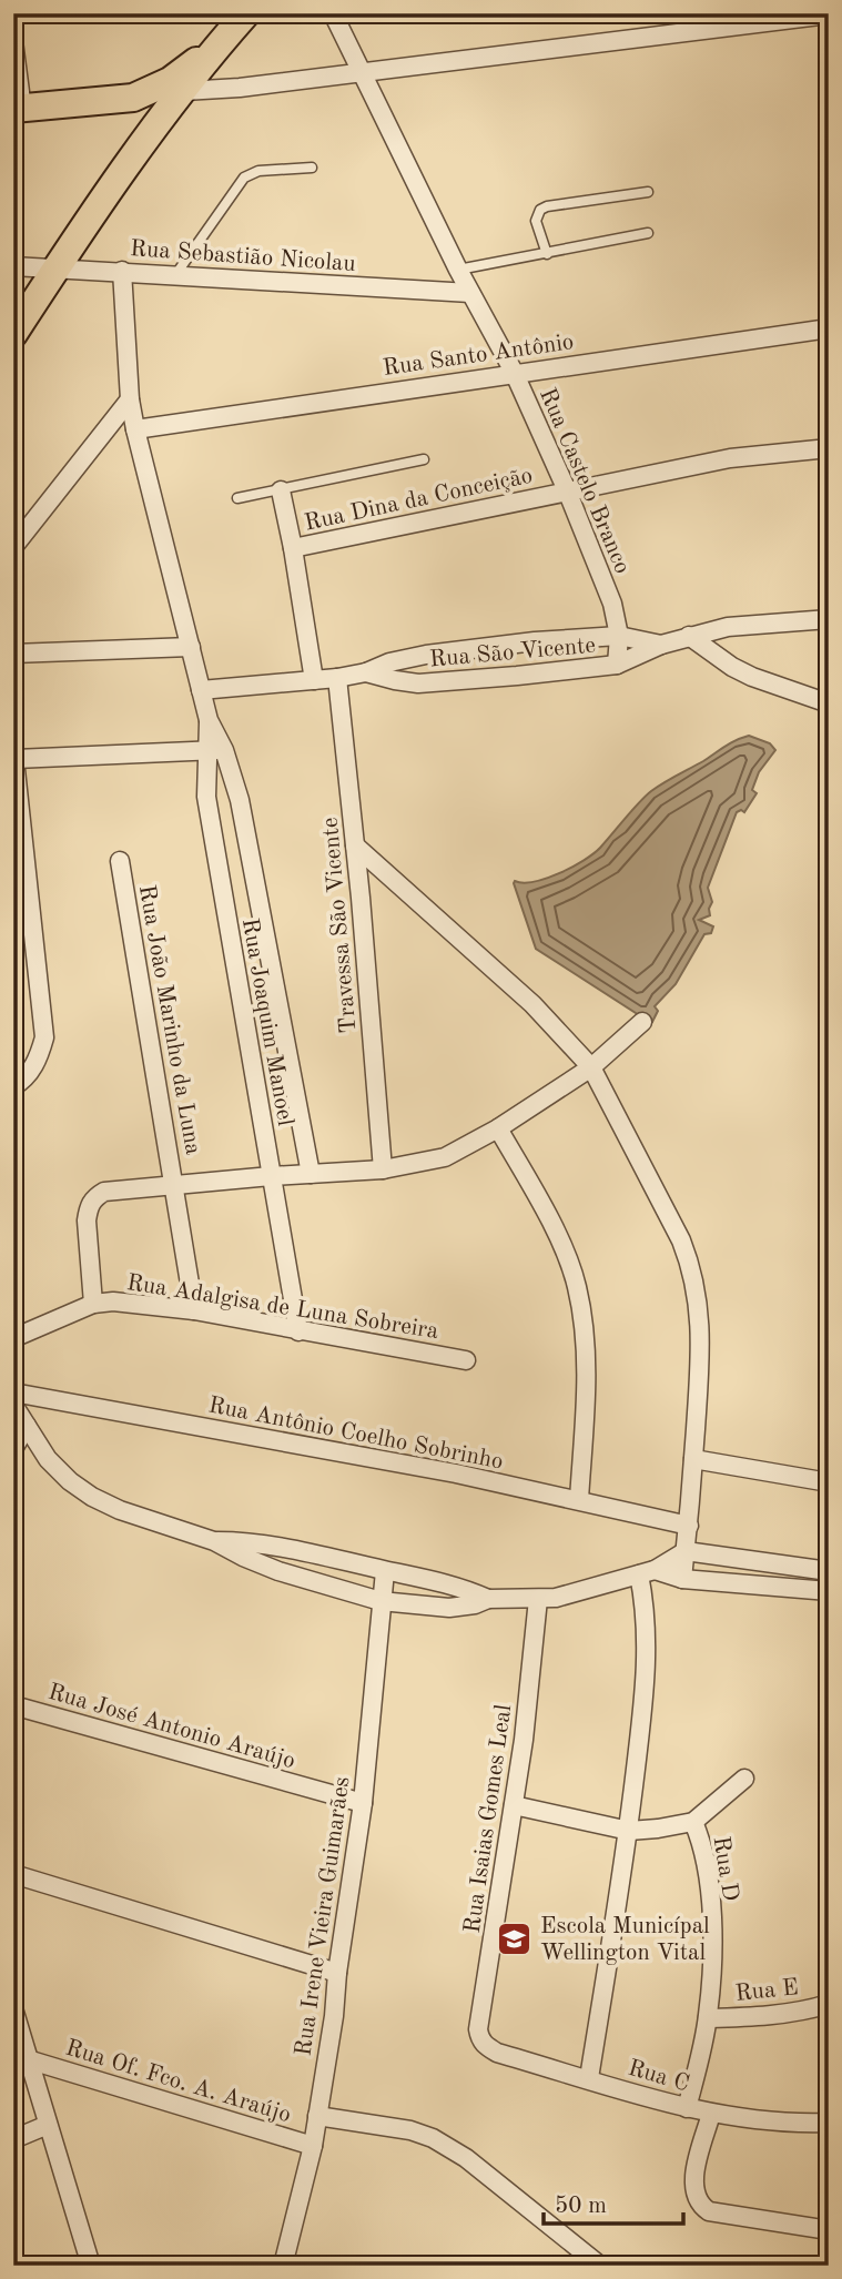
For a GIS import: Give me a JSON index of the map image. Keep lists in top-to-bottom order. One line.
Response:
{"streets":{"street":["Rua Sebastião Nicolau","Rua Santo Antônio","Rua Castelo Branco","Rua Dina da Conceição","Rua São Vicente","Travessa São Vicente","Rua João Marinho da Luna","Rua Joaquim Manoel","Rua Adalgisa de Luna Sobreira","Rua Antônio Coelho Sobrinho","Rua José Antonio Araújo","Rua Isaias Gomes Leal","Rua D","Rua Irene Vieira Guimarães","Rua E","Rua C","Rua Of. Fco. A. Araújo"]},"crossings":[["Rua Sebastião Nicolau","Rua Castelo Branco"],["Rua Sebastião Nicolau","Rua Joaquim Manoel"],["Rua Santo Antônio","Rua Castelo Branco"],["Rua Santo Antônio","Rua Joaquim Manoel"],["Rua Castelo Branco","Rua Dina da Conceição"],["Rua Castelo Branco","Rua São Vicente"],["Rua São Vicente","Travessa São Vicente"],["Rua São Vicente","Rua Joaquim Manoel"],["Travessa São Vicente","Rua João Marinho da Luna"],["Rua João Marinho da Luna","Rua Joaquim Manoel"],["Rua João Marinho da Luna","Rua Adalgisa de Luna Sobreira"],["Rua Joaquim Manoel","Rua Adalgisa de Luna Sobreira"],["Rua José Antonio Araújo","Rua Irene Vieira Guimarães"],["Rua Isaias Gomes Leal","Rua D"],["Rua Isaias Gomes Leal","Rua C"],["Rua D","Rua E"],["Rua D","Rua C"],["Rua Irene Vieira Guimarães","Rua Of. Fco. A. Araújo"]],"places":{"school or university":["Escola Municípal Wellington Vital"]},"scale_bar":"50 m"}
